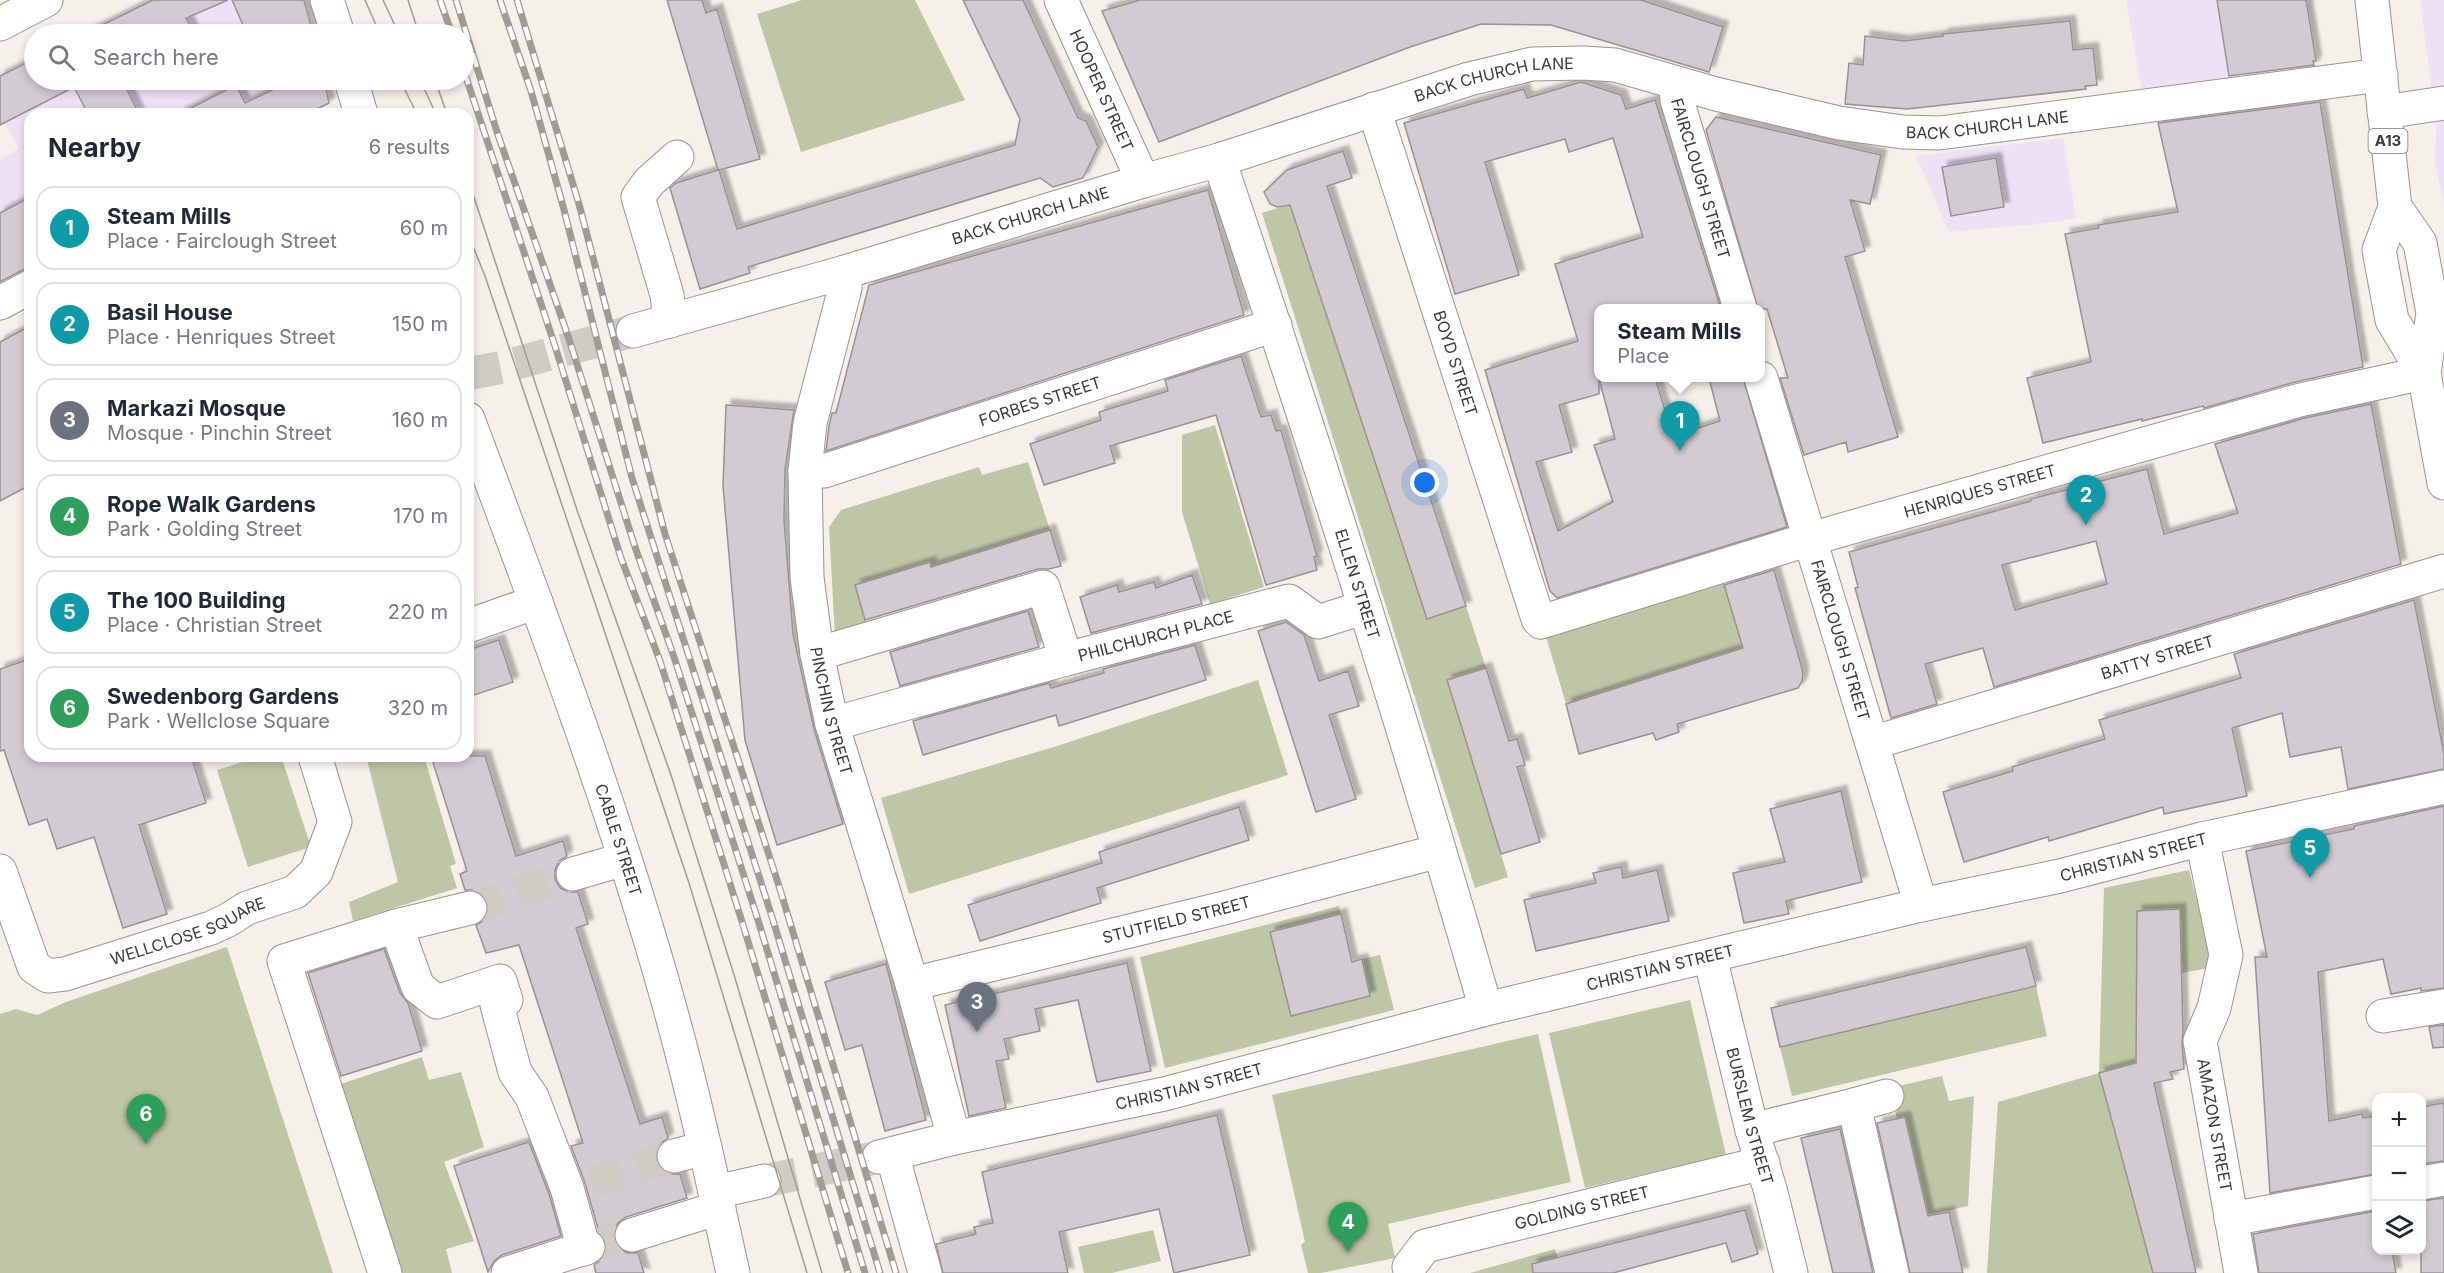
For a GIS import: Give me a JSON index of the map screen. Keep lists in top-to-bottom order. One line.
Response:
{"streets":{"main road":["BACK CHURCH LANE","HOOPER STREET","A13","FAIRCLOUGH STREET","BOYD STREET","FORBES STREET","HENRIQUES STREET","ELLEN STREET","PHILCHURCH PLACE","BATTY STREET","PINCHIN STREET","CABLE STREET","CHRISTIAN STREET","STUTFIELD STREET","WELLCLOSE SQUARE","BURSLEM STREET","AMAZON STREET","GOLDING STREET"]},"crossings":[["BACK CHURCH LANE","HOOPER STREET"],["BACK CHURCH LANE","A13"],["BACK CHURCH LANE","FAIRCLOUGH STREET"],["BACK CHURCH LANE","BOYD STREET"],["BACK CHURCH LANE","ELLEN STREET"],["BACK CHURCH LANE","PINCHIN STREET"],["A13","HENRIQUES STREET"],["FAIRCLOUGH STREET","HENRIQUES STREET"],["FAIRCLOUGH STREET","BATTY STREET"],["FAIRCLOUGH STREET","CHRISTIAN STREET"],["BOYD STREET","HENRIQUES STREET"],["FORBES STREET","ELLEN STREET"],["FORBES STREET","PINCHIN STREET"],["ELLEN STREET","PHILCHURCH PLACE"],["ELLEN STREET","CHRISTIAN STREET"],["ELLEN STREET","STUTFIELD STREET"],["PHILCHURCH PLACE","PINCHIN STREET"],["PINCHIN STREET","CHRISTIAN STREET"],["PINCHIN STREET","STUTFIELD STREET"],["CHRISTIAN STREET","BURSLEM STREET"],["CHRISTIAN STREET","AMAZON STREET"],["BURSLEM STREET","GOLDING STREET"]],"page":{"search":"Search here","heading":["Nearby","6 results"],"list":[{"mark":"1","name":"Steam Mills","note":"Place · Fairclough Street","value":"60 m"},{"mark":"2","name":"Basil House","note":"Place · Henriques Street","value":"150 m"},{"mark":"3","name":"Markazi Mosque","note":"Mosque · Pinchin Street","value":"160 m"},{"mark":"4","name":"Rope Walk Gardens","note":"Park · Golding Street","value":"170 m"},{"mark":"5","name":"The 100 Building","note":"Place · Christian Street","value":"220 m"},{"mark":"6","name":"Swedenborg Gardens","note":"Park · Wellclose Square","value":"320 m"}],"popup":["Steam Mills","Place"],"pins":["1","2","5","3","6","4"],"map_buttons":["+","−"]}}
